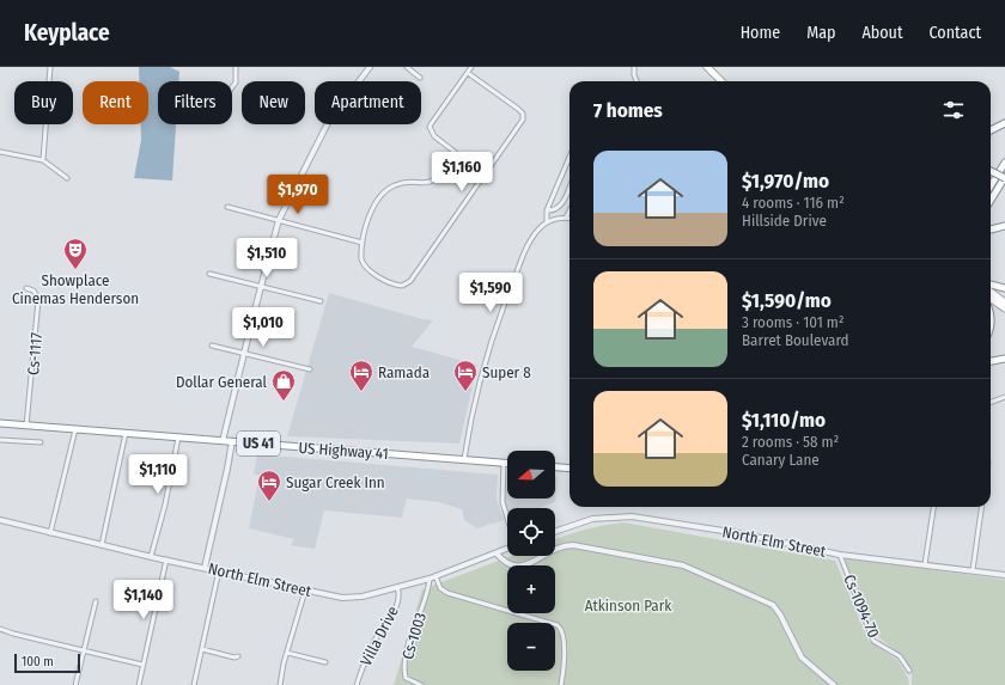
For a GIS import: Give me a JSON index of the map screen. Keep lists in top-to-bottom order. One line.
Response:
{"streets":{"main road":["US 41","US Highway 41"],"street":["Cs-1117","North Elm Street","Cs-1094-70","Villa Drive","Cs-1003"]},"crossings":[["Cs-1117","US Highway 41"],["North Elm Street","Cs-1094-70"],["North Elm Street","Villa Drive"],["North Elm Street","Cs-1003"]],"parks":["Atkinson Park"],"places":{"theatre":["Showplace Cinemas Henderson"],"hotel":["Ramada","Super 8","Sugar Creek Inn"],"shop":["Dollar General"]},"scale_bar":"100 m","north":"left","page":{"header":"Keyplace","nav":["Home","Map","About","Contact"],"chip":["Buy","Rent","Filters","New","Apartment"],"heading":"7 homes","list":[{"name":"$1,970/mo","note":"4 rooms · 116 m² · Hillside Drive"},{"name":"$1,590/mo","note":"3 rooms · 101 m² · Barret Boulevard"},{"name":"$1,110/mo","note":"2 rooms · 58 m² · Canary Lane"}],"price":["$1,160","$1,970","$1,510","$1,590","$1,010","$1,110","$1,140"],"map_buttons":["+","−"],"scale":"100 m"}}
